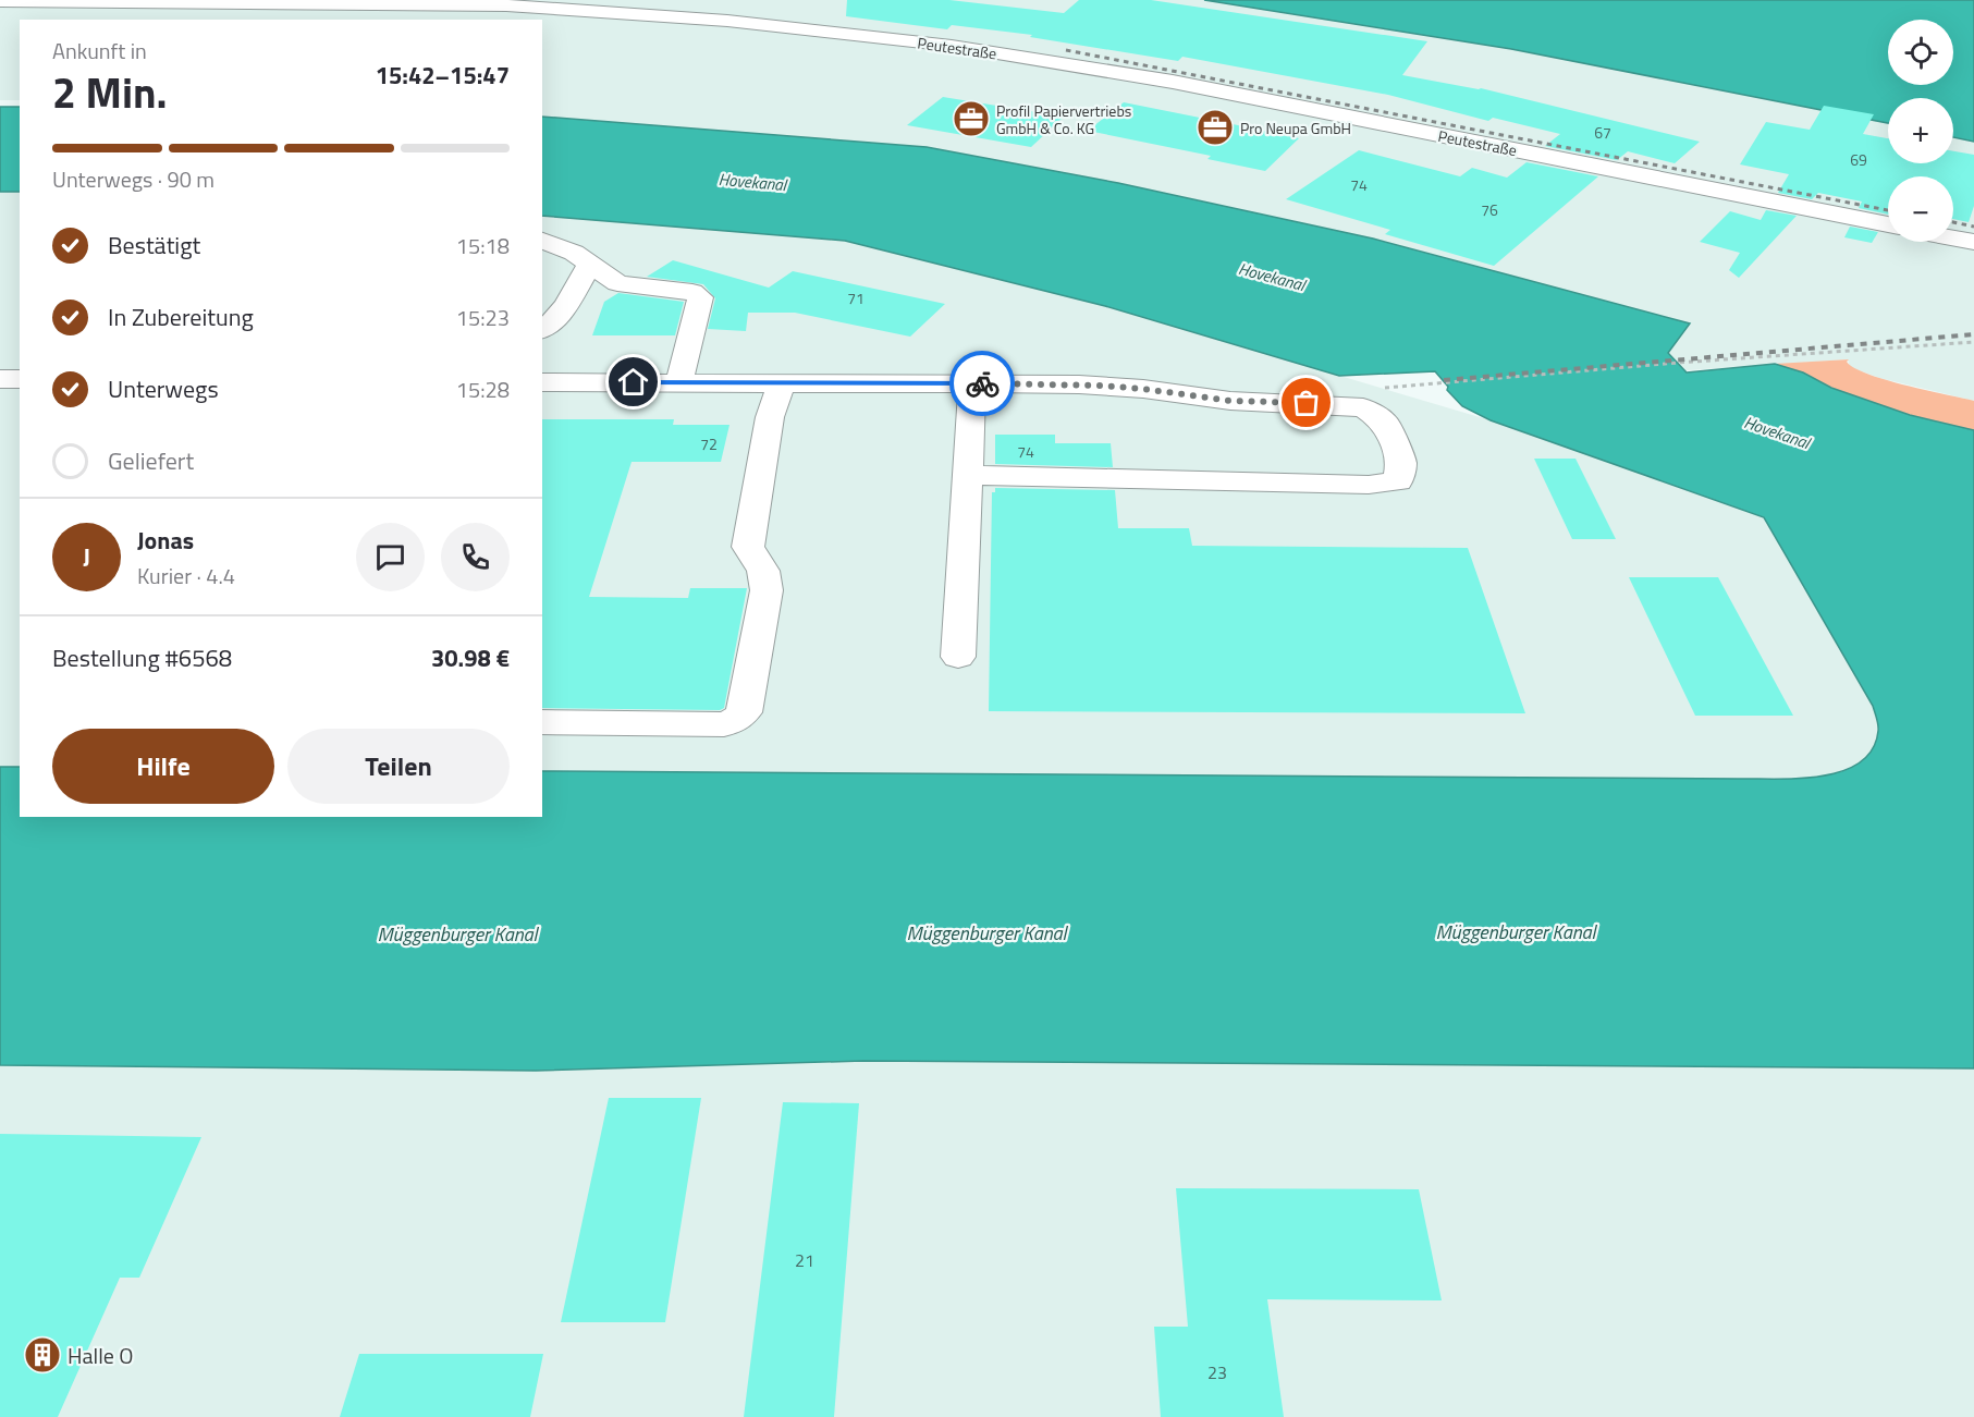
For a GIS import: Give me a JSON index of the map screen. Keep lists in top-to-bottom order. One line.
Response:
{"streets":{"street":["Peutestraße"]},"water":["Hovekanal","Müggenburger Kanal"],"places":{"office":["Profil Papiervertriebs GmbH & Co. KG","Pro Neupa GmbH"],"building":["Halle O"]},"house_numbers":["67","69","74","76","71","72","74","21","23"],"page":{"map_buttons":["+","−"],"heading":["2 Min.","Ankunft in","15:42–15:47"],"panel":["Jonas","Kurier · 4.4","Bestellung #6568","30.98 €"],"bar":"Unterwegs · 90 m","list":[["Bestätigt","15:18"],["In Zubereitung","15:23"],["Unterwegs","15:28"],"Geliefert"],"round":"J","buttons":["Hilfe","Teilen"]}}
